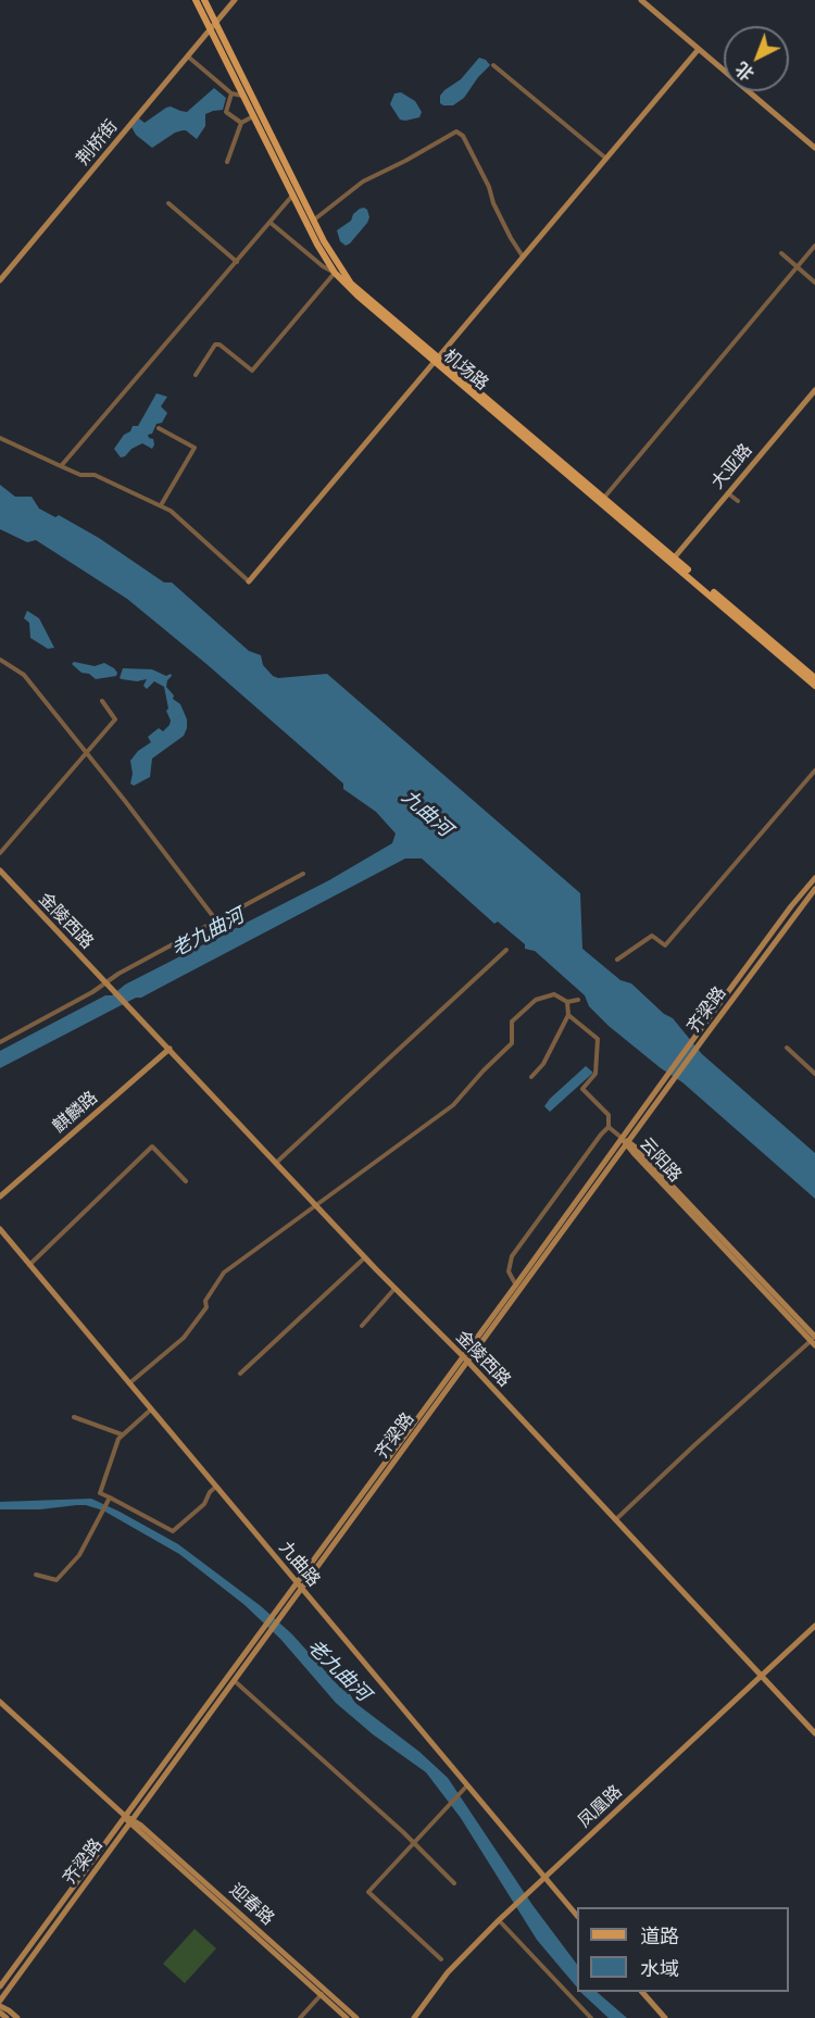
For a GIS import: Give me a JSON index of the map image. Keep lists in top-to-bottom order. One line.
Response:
{"streets":{"main road":["荆桥街","机场路","大亚路","金陵西路","齐梁路","麒麟路","云阳路","九曲路","凤凰路","迎春路"]},"crossings":[["荆桥街","机场路"],["机场路","大亚路"],["金陵西路","齐梁路"],["金陵西路","麒麟路"],["金陵西路","凤凰路"],["齐梁路","云阳路"],["齐梁路","九曲路"],["齐梁路","迎春路"],["九曲路","凤凰路"]],"water":["九曲河","老九曲河"],"legend":["道路","水域"],"north":"bottom left"}
